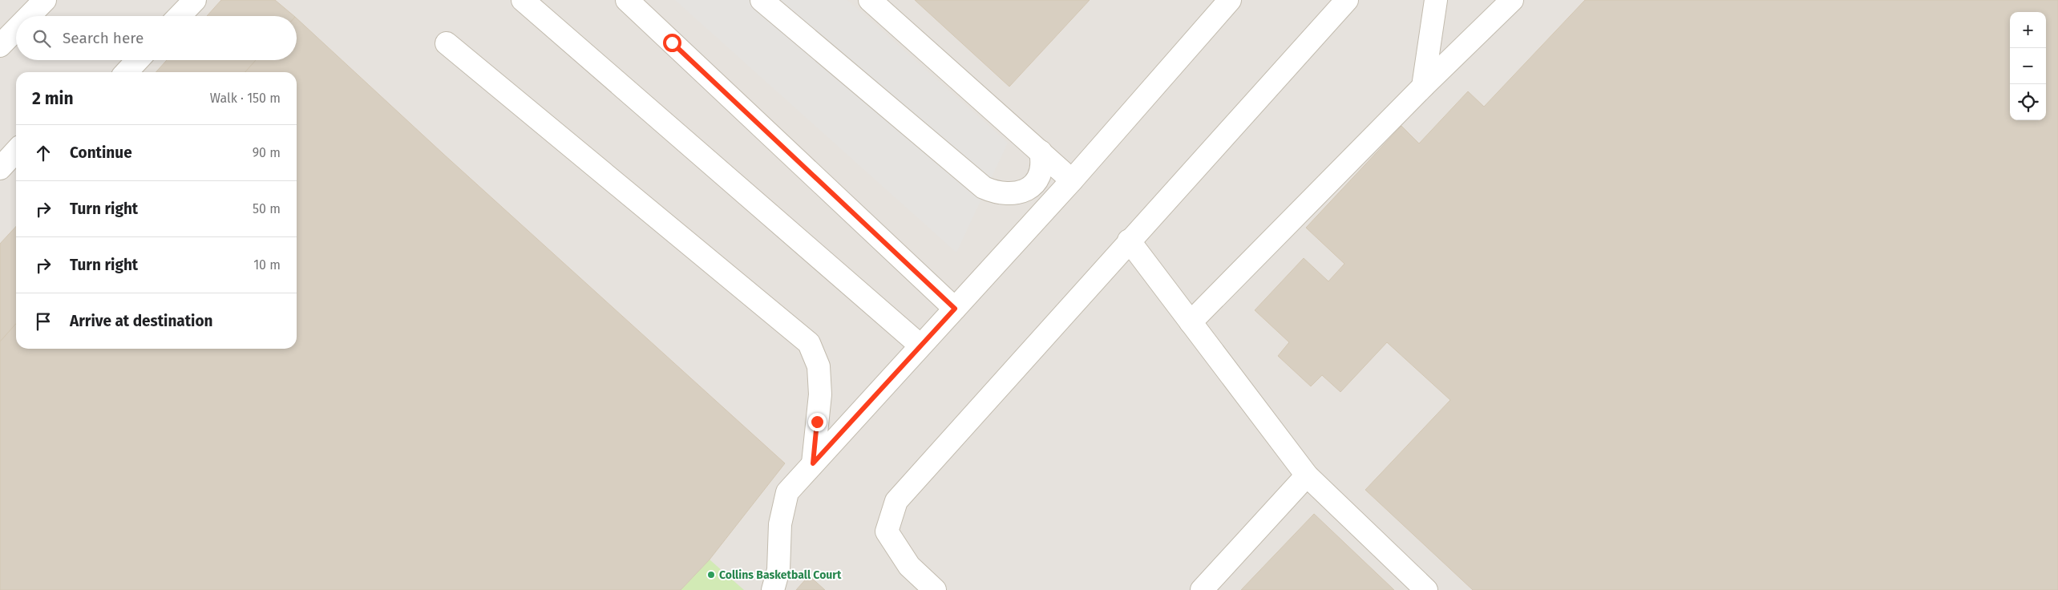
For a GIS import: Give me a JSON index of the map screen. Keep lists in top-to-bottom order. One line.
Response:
{"places":["Collins Basketball Court"],"page":{"map_buttons":["+","−"],"search":"Search here","heading":["2 min","Walk · 150 m"],"list":[["Continue","90 m"],["Turn right","50 m"],["Turn right","10 m"],"Arrive at destination"]}}
